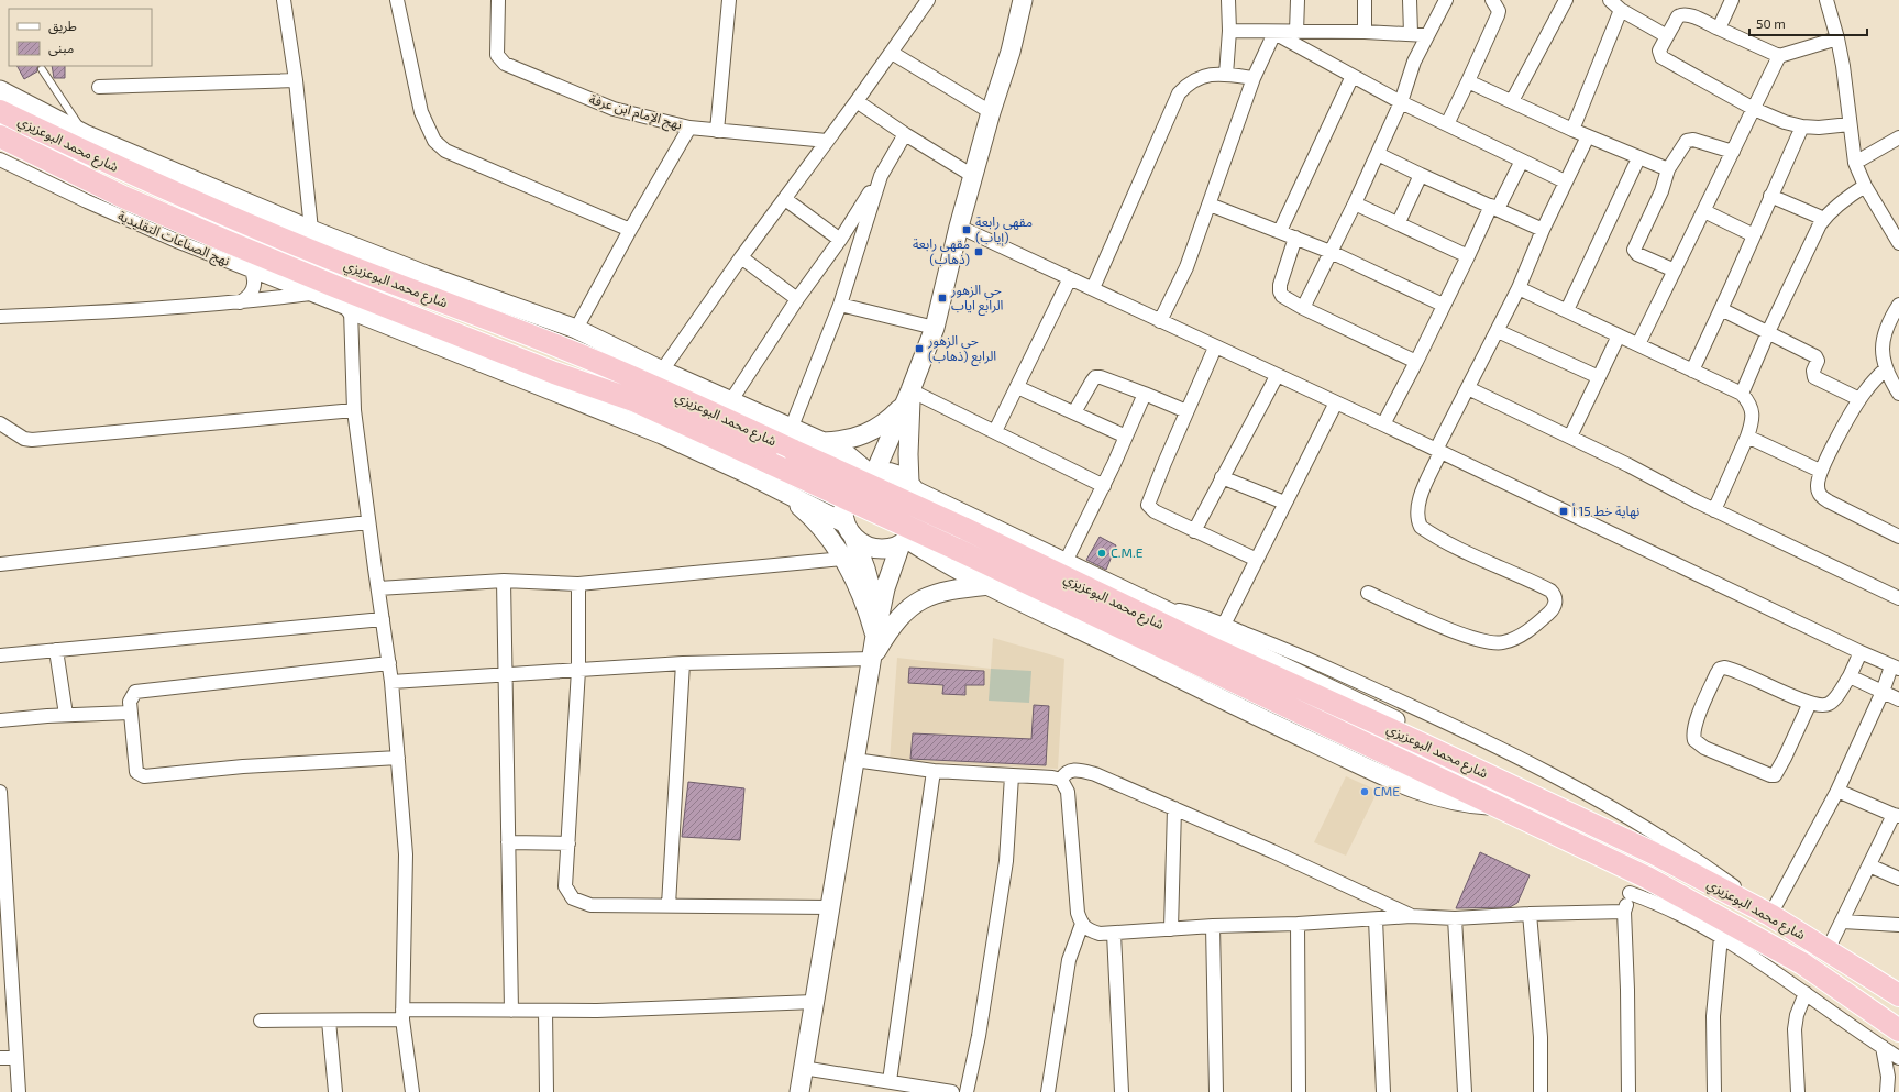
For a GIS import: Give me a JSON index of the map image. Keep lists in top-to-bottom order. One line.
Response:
{"streets":{"highway":["شارع محمد البوعزيزي"],"street":["نهج الإمام ابن عرفة","نهج الصناعات التقليدية"]},"places":{"transit":["مقهى رابعة (إياب)","مقهى رابعة (ذهاب)","حي الزهور الرابع اياب","حي الزهور الرابع (ذهاب)","نهاية خط 15 أ"],"other":["C.M.E","CME"]},"legend":["طريق","مبنى"],"scale_bar":"50 m"}
